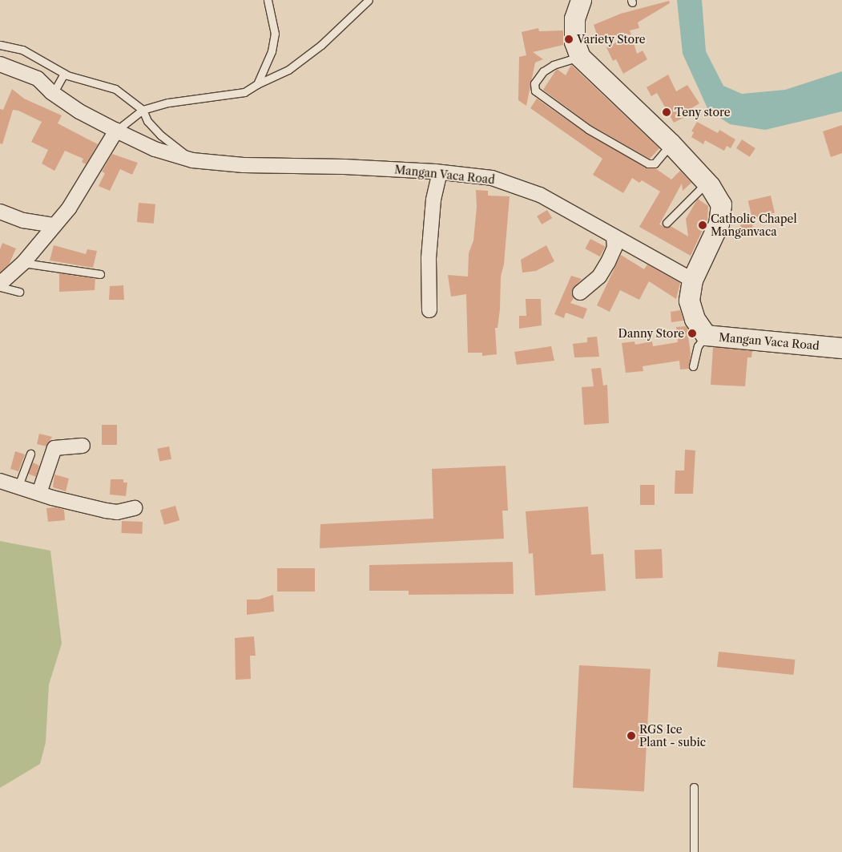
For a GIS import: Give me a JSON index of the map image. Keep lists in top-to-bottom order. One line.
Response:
{"streets":{"street":["Mangan Vaca Road"]},"places":["Variety Store","Teny store","Catholic Chapel Manganvaca","Danny Store","RGS Ice Plant - subic"]}
